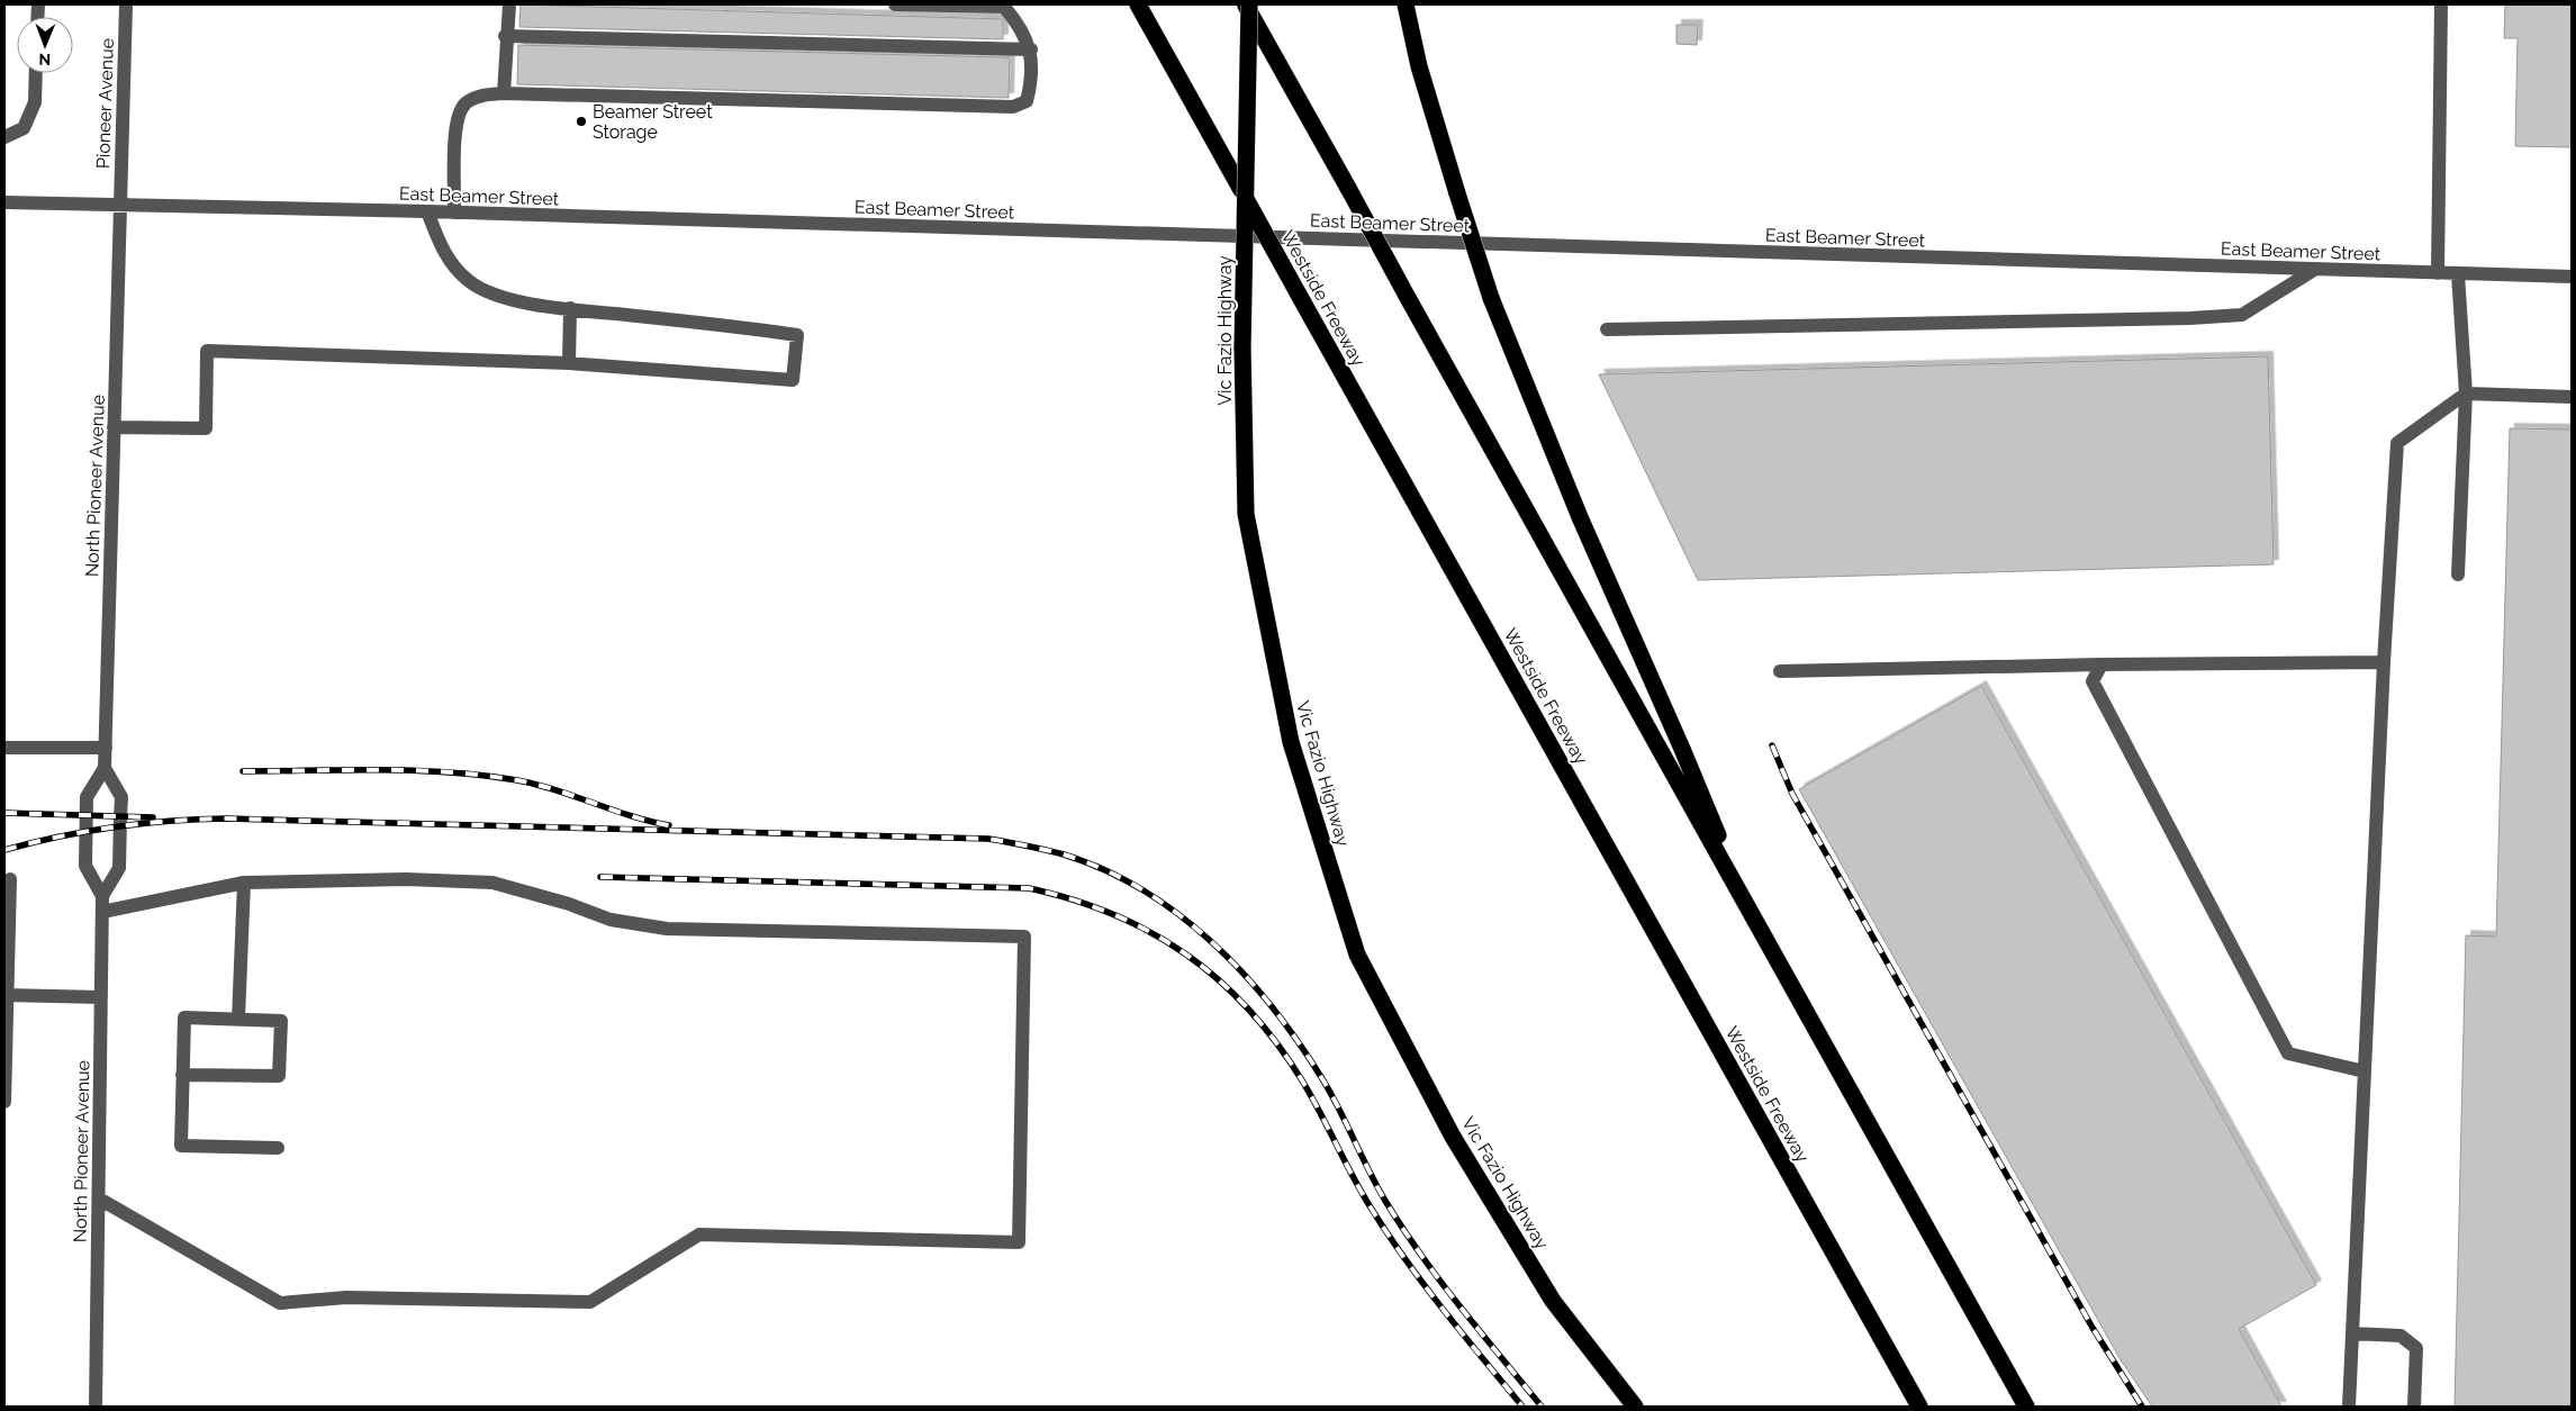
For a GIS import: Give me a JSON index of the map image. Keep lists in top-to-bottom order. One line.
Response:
{"streets":{"highway":["Westside Freeway","Vic Fazio Highway"],"street":["Pioneer Avenue","East Beamer Street","North Pioneer Avenue"]},"crossings":[["Pioneer Avenue","East Beamer Street"],["Pioneer Avenue","North Pioneer Avenue"],["East Beamer Street","North Pioneer Avenue"]],"places":["Beamer Street Storage"],"north":"bottom"}
